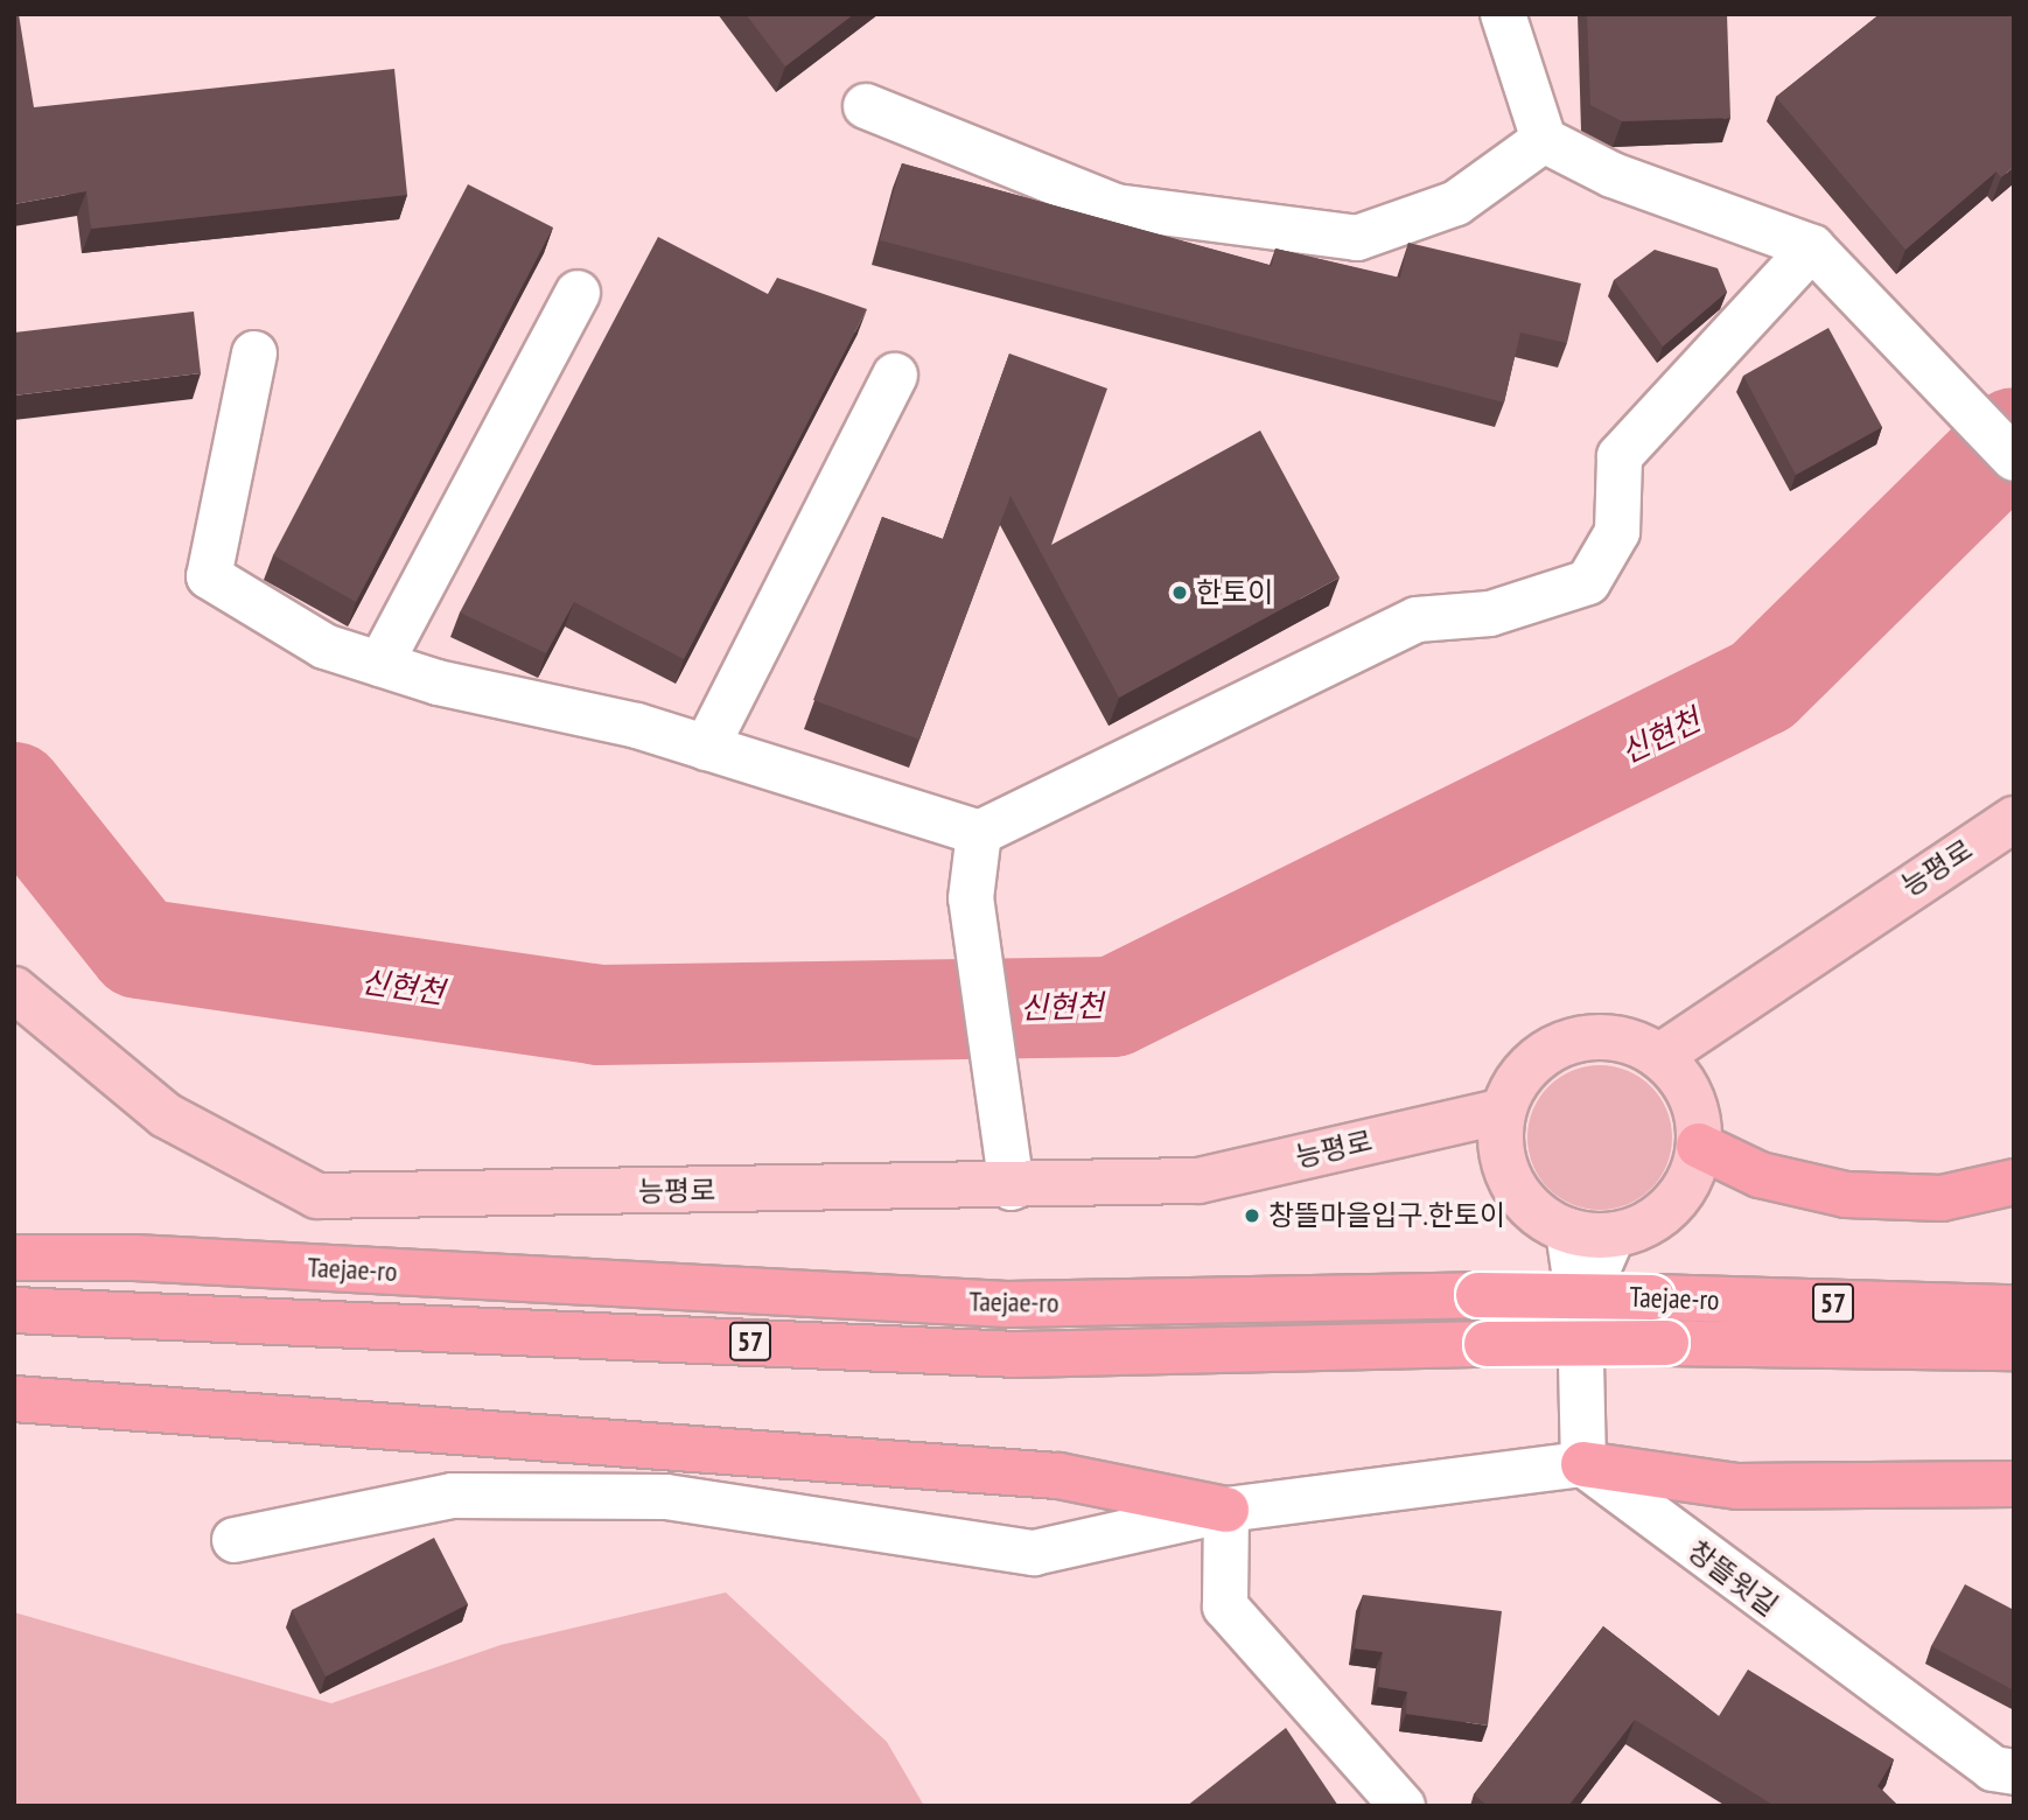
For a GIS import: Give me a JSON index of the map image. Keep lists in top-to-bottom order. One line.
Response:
{"streets":{"highway":["Taejae-ro","57"],"main road":["능평로"],"street":["창뜰윗길"]},"water":["신현천"],"places":["한토이","창뜰마을입구.한토이"]}
